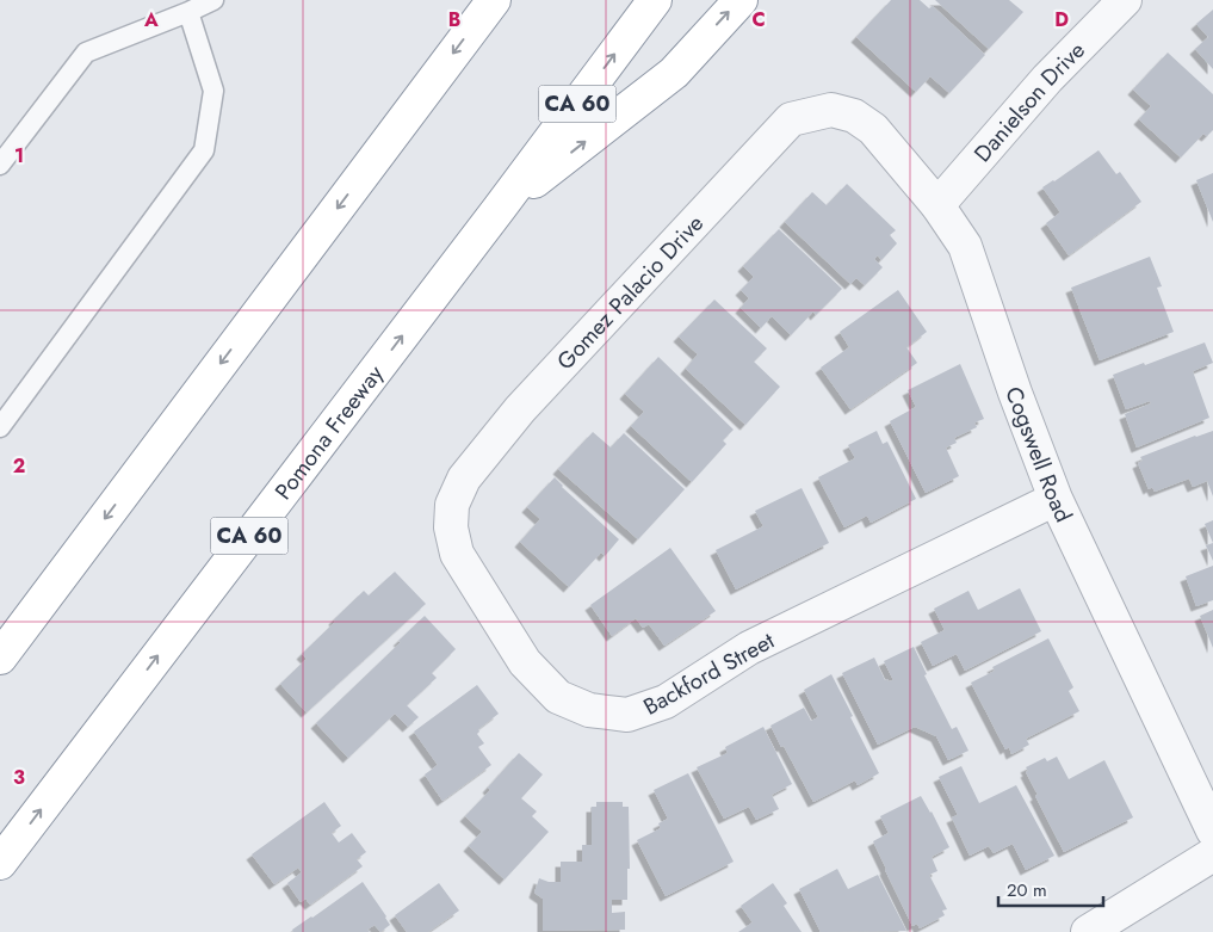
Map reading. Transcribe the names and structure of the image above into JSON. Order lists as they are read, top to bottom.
{
  "streets": {
    "highway": ["CA 60", "Pomona Freeway"],
    "street": [
      "Danielson Drive",
      "Gomez Palacio Drive",
      "Cogswell Road",
      "Backford Street"
    ]
  },
  "crossings": [
    ["Danielson Drive", "Cogswell Road"],
    ["Gomez Palacio Drive", "Cogswell Road"],
    ["Gomez Palacio Drive", "Backford Street"],
    ["Cogswell Road", "Backford Street"]
  ],
  "scale_bar": "20 m",
  "grid": {
    "columns": [
      "A",
      "B",
      "C",
      "D"
    ],
    "rows": ["1", "2", "3"]
  }
}
